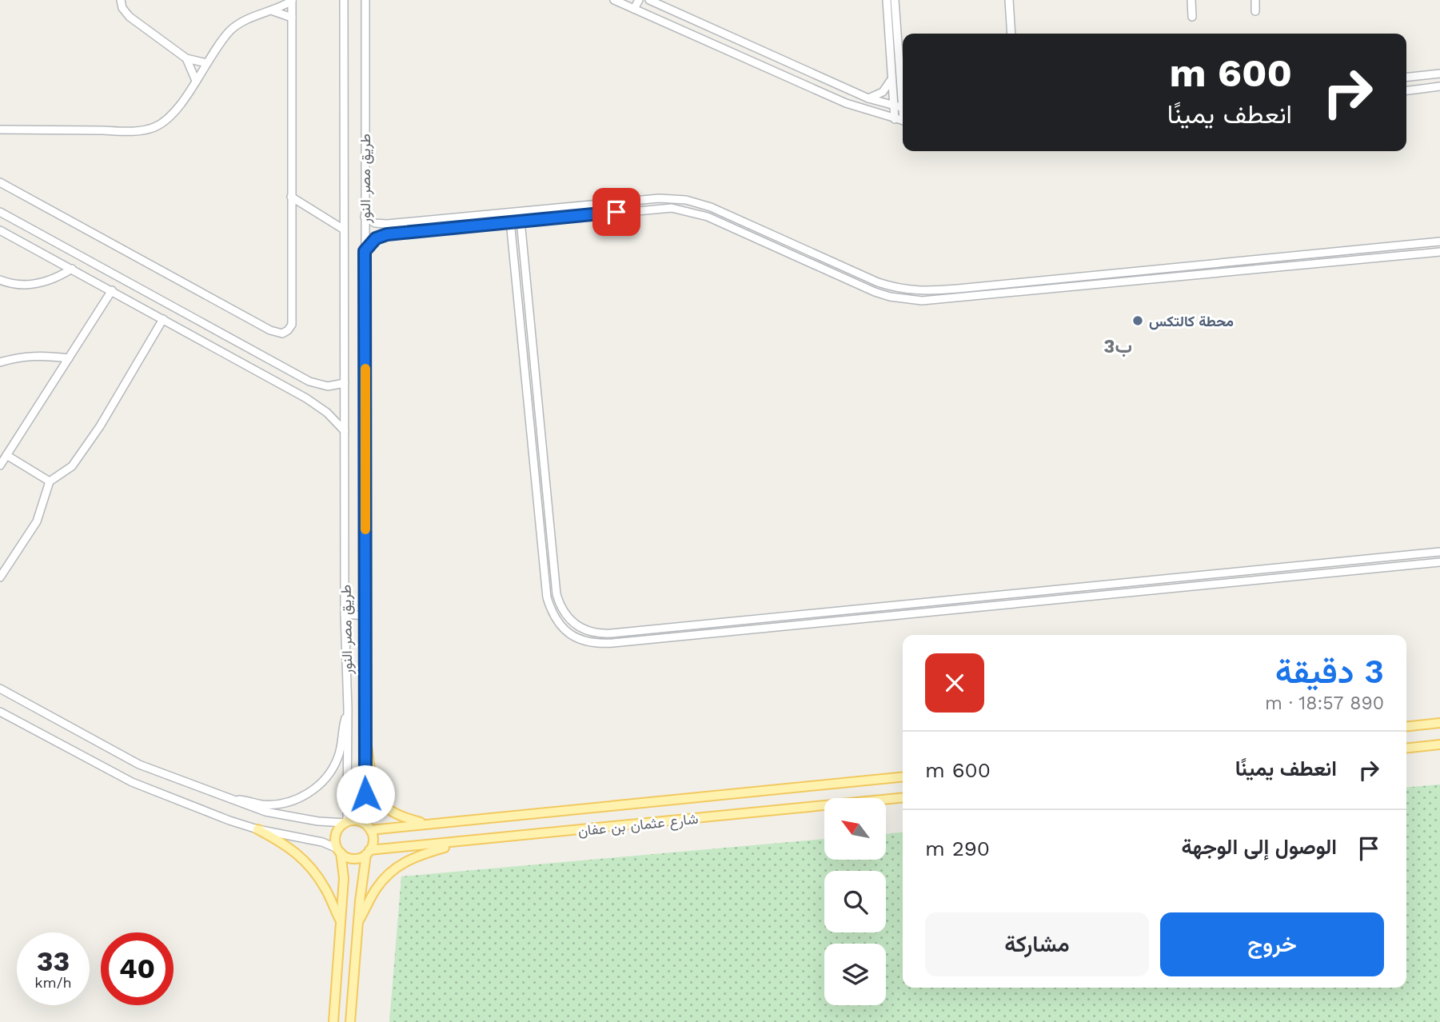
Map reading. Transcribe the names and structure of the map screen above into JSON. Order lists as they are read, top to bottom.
{
  "streets": {
    "main road": ["شارع عثمان بن عفان"],
    "street": ["طريق مصر النور"]
  },
  "crossings": [
    ["طريق مصر النور", "شارع عثمان بن عفان"]
  ],
  "districts": ["ب3"],
  "places": ["محطة كالتكس"],
  "north": "top left",
  "page": {
    "turn": ["600 m", "انعطف يمينًا"],
    "heading": ["3 دقيقة", "890 m · 18:57"],
    "list": [
      {
        "name": "انعطف يمينًا",
        "value": "600 m"
      },
      {
        "name": "الوصول إلى الوجهة",
        "value": "290 m"
      }
    ],
    "buttons": ["خروج", "مشاركة"],
    "speed": "33 km/h",
    "limit": "40"
  }
}
